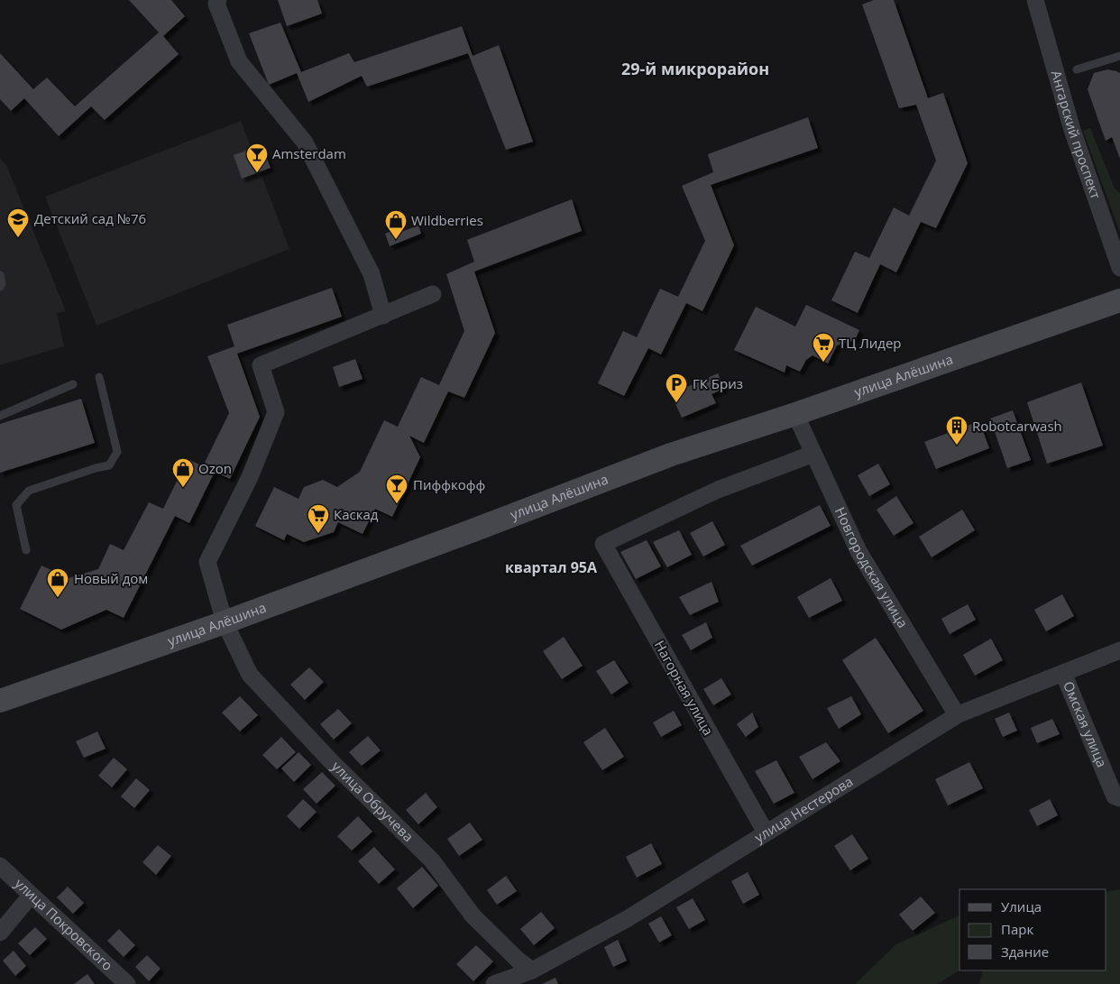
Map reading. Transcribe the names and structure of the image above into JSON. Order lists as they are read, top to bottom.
{
  "streets": {
    "street": [
      "Ангарский проспект",
      "улица Алёшина",
      "Новгородская улица",
      "Нагорная улица",
      "Омская улица",
      "улица Обручева",
      "улица Нестерова",
      "улица Покровского"
    ]
  },
  "crossings": [
    ["улица Алёшина", "Новгородская улица"],
    ["улица Алёшина", "улица Обручева"],
    ["Новгородская улица", "Нагорная улица"],
    ["Новгородская улица", "улица Нестерова"],
    ["Нагорная улица", "улица Нестерова"],
    ["Омская улица", "улица Нестерова"],
    ["улица Обручева", "улица Нестерова"]
  ],
  "districts": ["29-й микрорайон", "квартал 95А"],
  "places": {
    "bar": ["Amsterdam", "Пиффкофф"],
    "school or university": ["Детский сад №76"],
    "shop": ["Wildberries", "Ozon", "Новый дом"],
    "supermarket": ["ТЦ Лидер", "Каскад"],
    "parking": ["ГК Бриз"],
    "building": ["Robotcarwash"]
  },
  "legend": ["Улица", "Парк", "Здание"]
}
